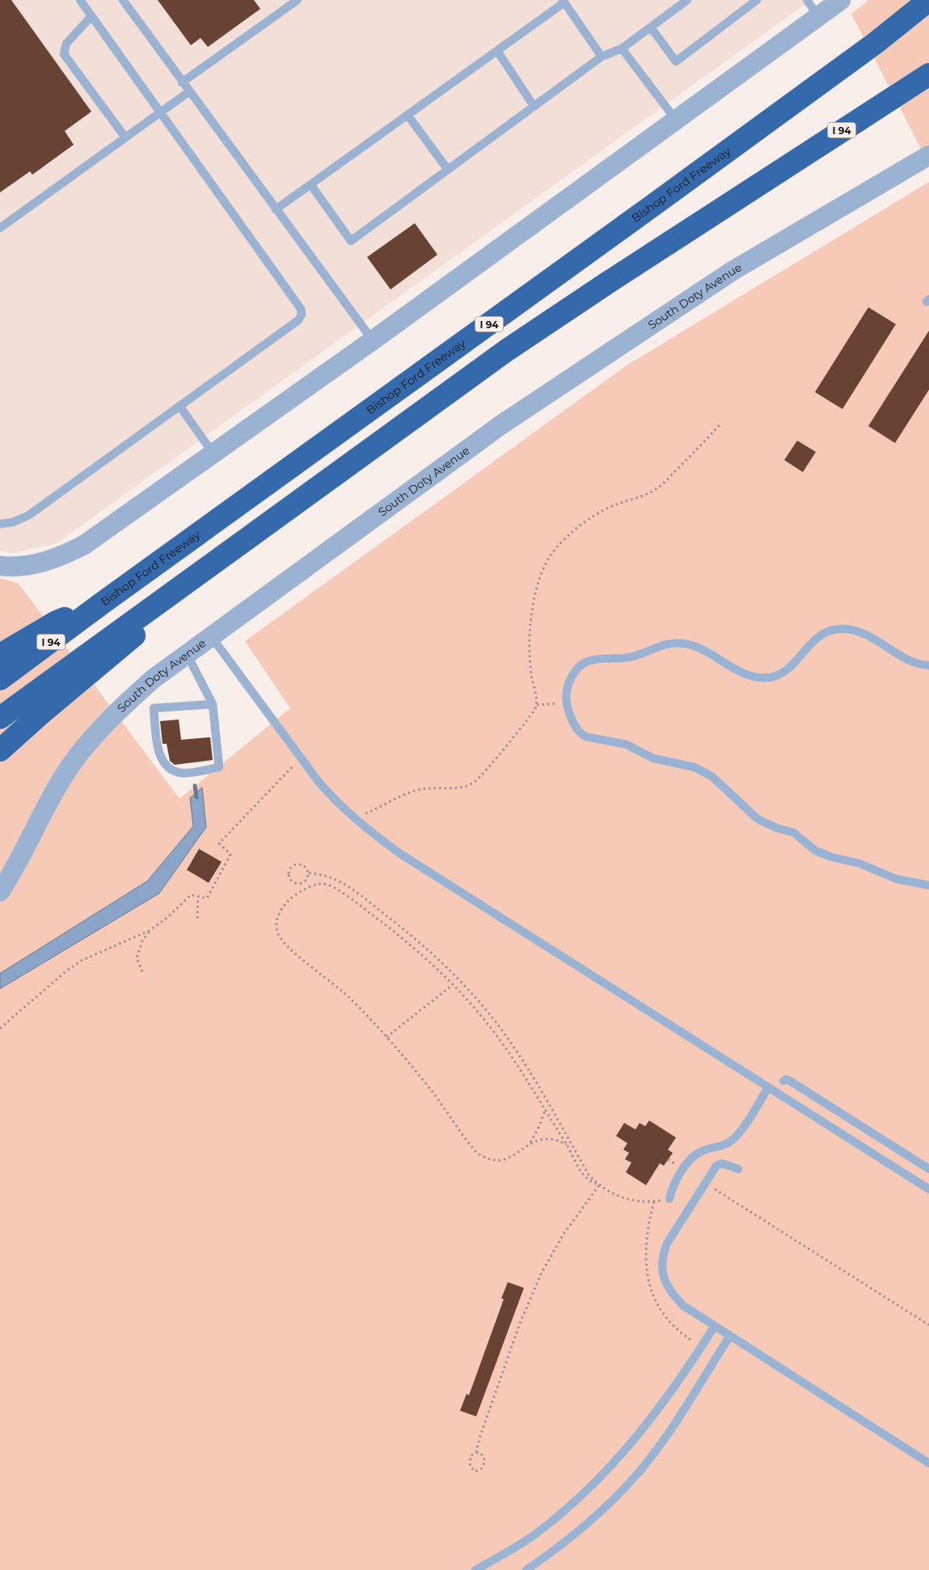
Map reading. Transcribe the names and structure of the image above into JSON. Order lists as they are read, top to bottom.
{
  "streets": {
    "highway": ["I 94", "Bishop Ford Freeway"],
    "street": ["South Doty Avenue"]
  }
}
